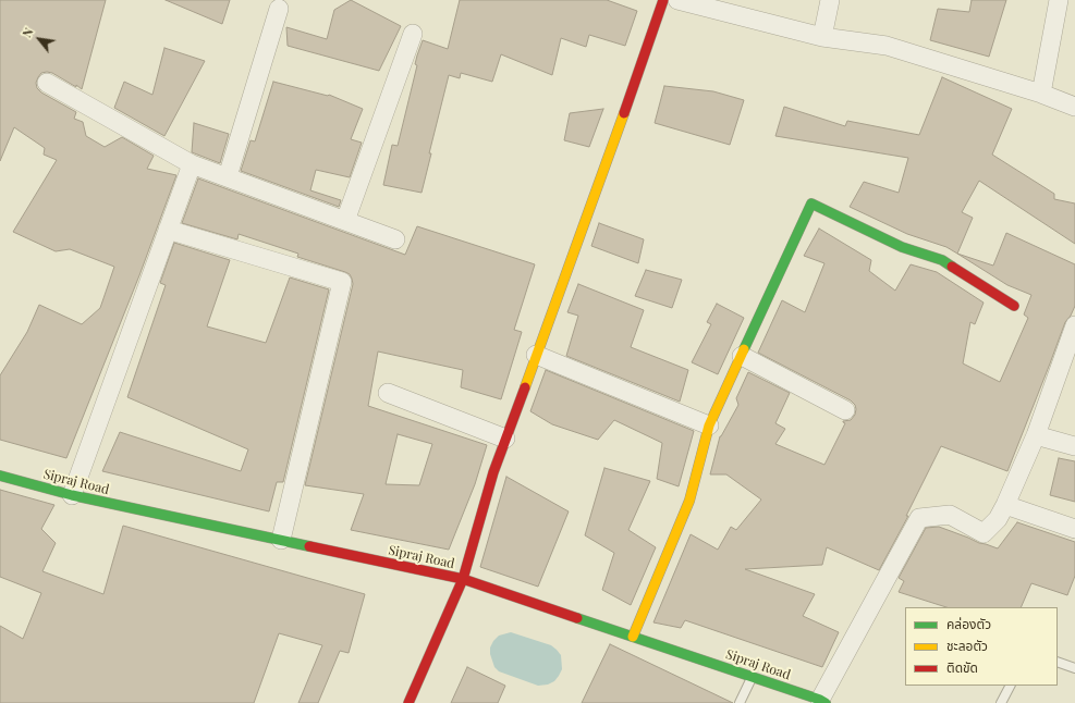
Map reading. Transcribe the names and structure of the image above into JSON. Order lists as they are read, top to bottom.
{
  "streets": {
    "street": ["Sipraj Road"]
  },
  "legend": ["คล่องตัว", "ชะลอตัว", "ติดขัด"],
  "north": "top left"
}
